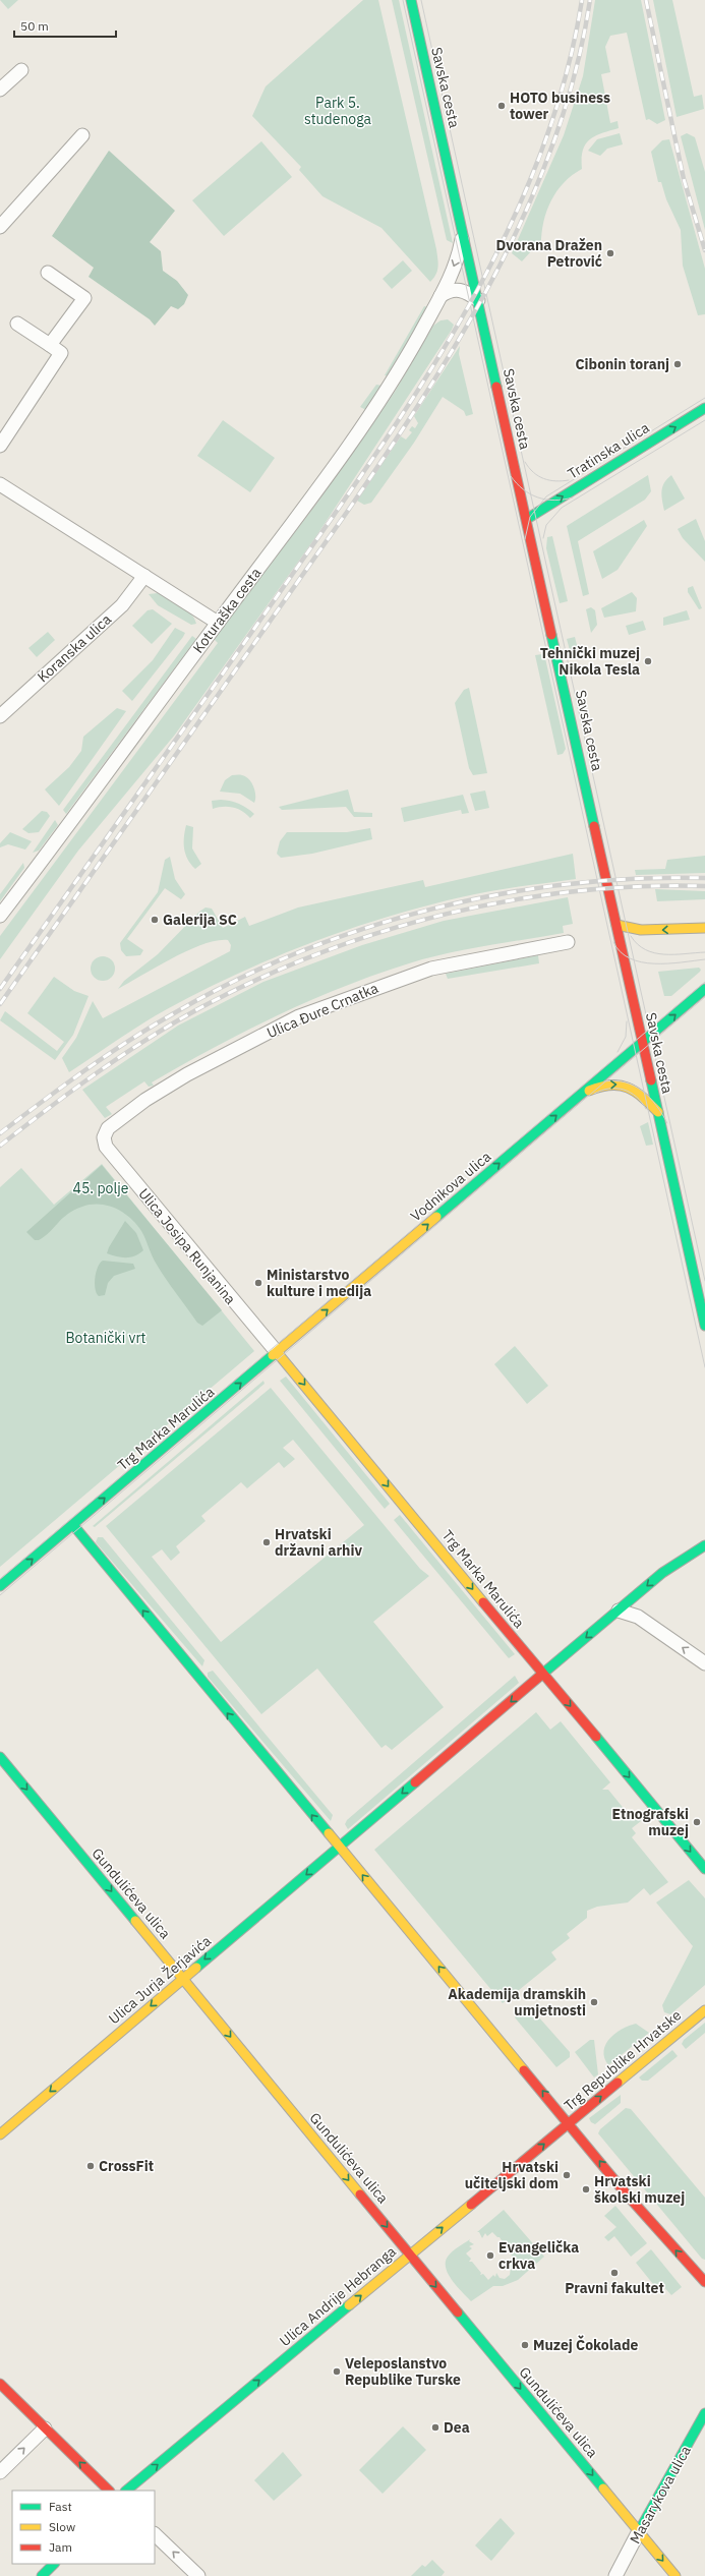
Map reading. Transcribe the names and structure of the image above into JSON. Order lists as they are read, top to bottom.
{
  "streets": {
    "street": [
      "Savska cesta",
      "Tratinska ulica",
      "Koturaška cesta",
      "Koranska ulica",
      "Ulica Đure Crnatka",
      "Vodnikova ulica",
      "Ulica Josipa Runjanina",
      "Trg Marka Marulića",
      "Gundulićeva ulica",
      "Ulica Jurja Žerjavića",
      "Trg Republike Hrvatske",
      "Ulica Andrije Hebranga",
      "Masarykova ulica"
    ]
  },
  "crossings": [
    ["Savska cesta", "Tratinska ulica"],
    ["Savska cesta", "Koturaška cesta"],
    ["Savska cesta", "Vodnikova ulica"],
    ["Ulica Đure Crnatka", "Ulica Josipa Runjanina"],
    ["Vodnikova ulica", "Ulica Josipa Runjanina"],
    ["Vodnikova ulica", "Trg Marka Marulića"],
    ["Ulica Josipa Runjanina", "Trg Marka Marulića"],
    ["Trg Marka Marulića", "Ulica Jurja Žerjavića"],
    ["Gundulićeva ulica", "Ulica Jurja Žerjavića"],
    ["Gundulićeva ulica", "Ulica Andrije Hebranga"],
    ["Gundulićeva ulica", "Masarykova ulica"],
    ["Trg Republike Hrvatske", "Ulica Andrije Hebranga"]
  ],
  "one_way": [
    "Tratinska ulica",
    "Vodnikova ulica",
    "Gundulićeva ulica",
    "Ulica Jurja Žerjavića",
    "Ulica Andrije Hebranga"
  ],
  "parks": ["Park 5. studenoga", "45. polje", "Botanički vrt"],
  "places": [
    "HOTO business tower",
    "Dvorana Dražen Petrović",
    "Cibonin toranj",
    "Tehnički muzej Nikola Tesla",
    "Galerija SC",
    "Ministarstvo kulture i medija",
    "Hrvatski državni arhiv",
    "Etnografski muzej",
    "Akademija dramskih umjetnosti",
    "CrossFit",
    "Hrvatski učiteljski dom",
    "Hrvatski školski muzej",
    "Evangelička crkva",
    "Pravni fakultet",
    "Muzej Čokolade",
    "Veleposlanstvo Republike Turske",
    "Dea"
  ],
  "legend": ["Fast", "Slow", "Jam"],
  "scale_bar": "50 m"
}
